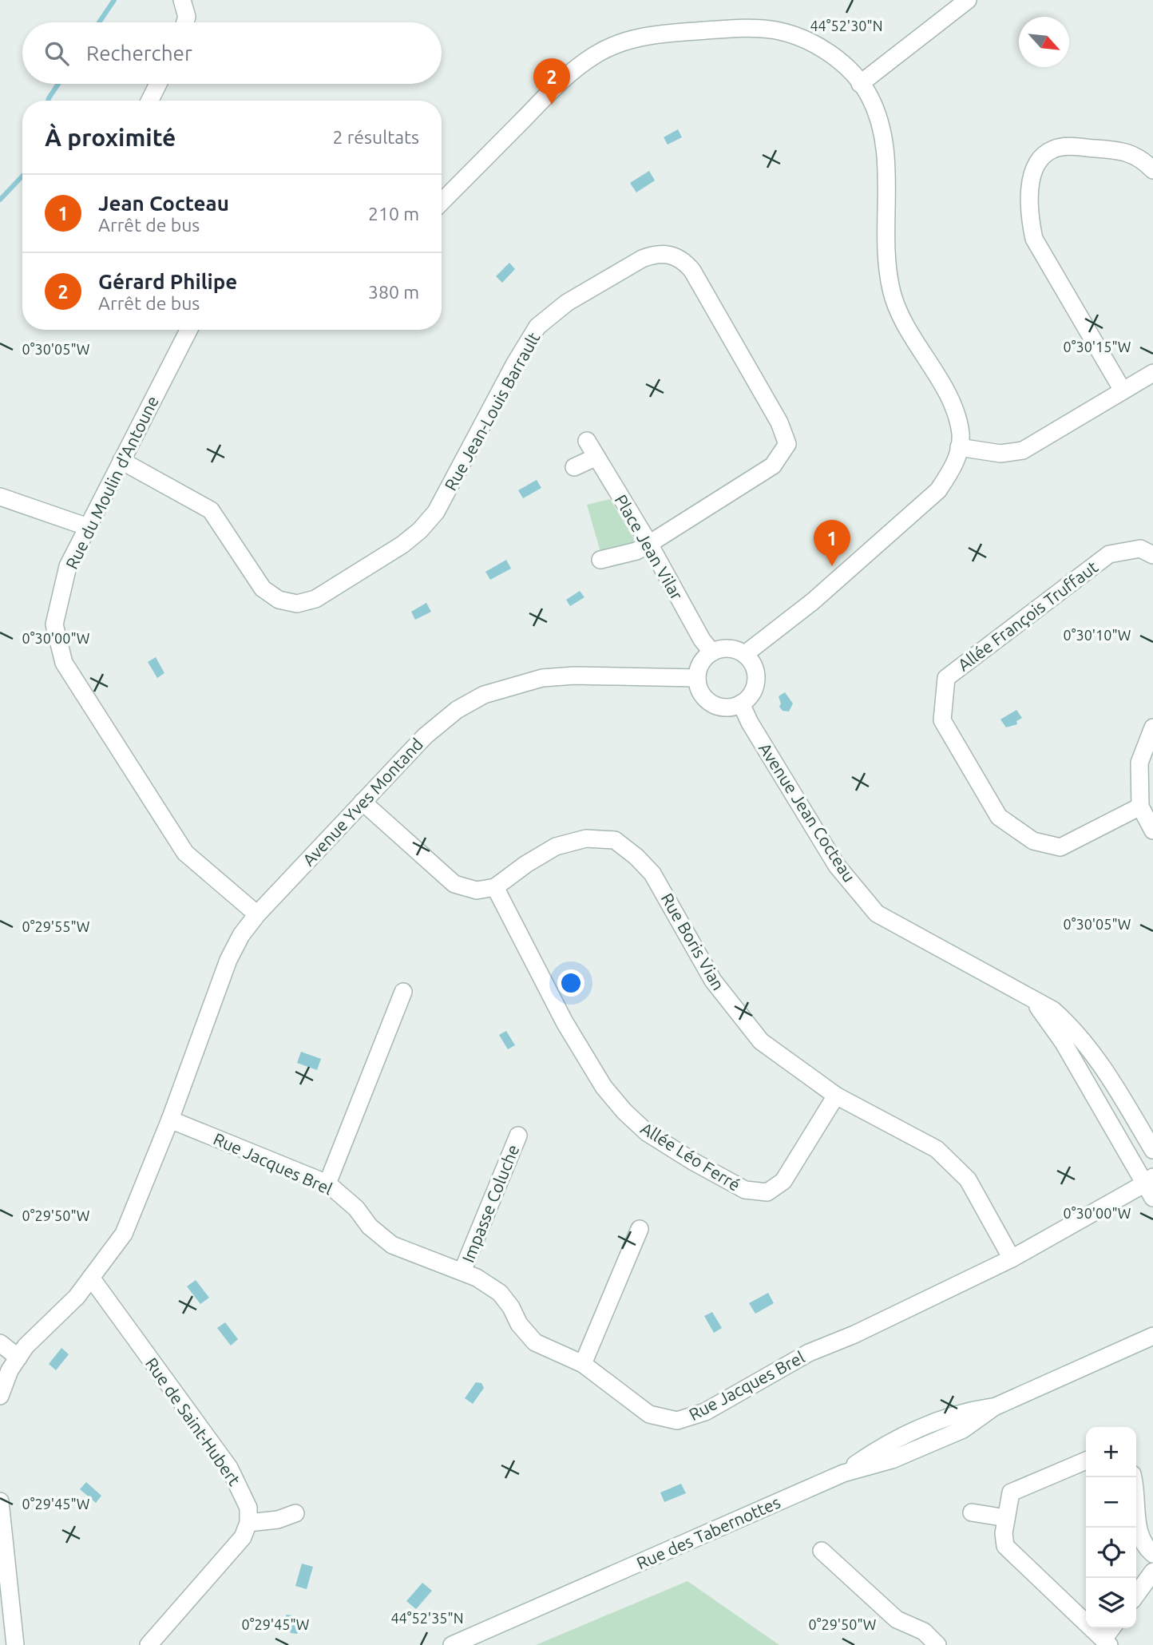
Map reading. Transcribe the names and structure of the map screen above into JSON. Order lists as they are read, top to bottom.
{
  "streets": {
    "street": [
      "Rue Jean-Louis Barrault",
      "Rue du Moulin d'Antoune",
      "Place Jean Vilar",
      "Allée François Truffaut",
      "Avenue Yves Montand",
      "Avenue Jean Cocteau",
      "Rue Boris Vian",
      "Allée Léo Ferré",
      "Rue Jacques Brel",
      "Impasse Coluche",
      "Rue de Saint-Hubert",
      "Rue des Tabernottes"
    ]
  },
  "crossings": [
    ["Rue Jean-Louis Barrault", "Rue du Moulin d'Antoune"],
    ["Rue Jean-Louis Barrault", "Place Jean Vilar"],
    ["Rue du Moulin d'Antoune", "Avenue Yves Montand"],
    ["Place Jean Vilar", "Avenue Yves Montand"],
    ["Place Jean Vilar", "Avenue Jean Cocteau"],
    ["Avenue Yves Montand", "Avenue Jean Cocteau"],
    ["Avenue Yves Montand", "Rue Jacques Brel"],
    ["Avenue Yves Montand", "Rue de Saint-Hubert"],
    ["Avenue Jean Cocteau", "Rue Jacques Brel"],
    ["Rue Boris Vian", "Allée Léo Ferré"],
    ["Rue Boris Vian", "Rue Jacques Brel"],
    ["Rue Jacques Brel", "Impasse Coluche"]
  ],
  "north": "bottom right",
  "page": {
    "search": "Rechercher",
    "pins": ["2", "1"],
    "heading": ["À proximité", "2 résultats"],
    "list": [
      {
        "mark": "1",
        "name": "Jean Cocteau",
        "note": "Arrêt de bus",
        "value": "210 m"
      },
      {
        "mark": "2",
        "name": "Gérard Philipe",
        "note": "Arrêt de bus",
        "value": "380 m"
      }
    ],
    "map_buttons": ["+", "−"]
  },
  "coordinates": [
    "44°52'30\"N",
    "0°30'15\"W",
    "0°30'05\"W",
    "0°30'10\"W",
    "0°30'00\"W",
    "0°29'55\"W",
    "0°29'50\"W",
    "0°29'45\"W",
    "44°52'35\"N"
  ]
}
